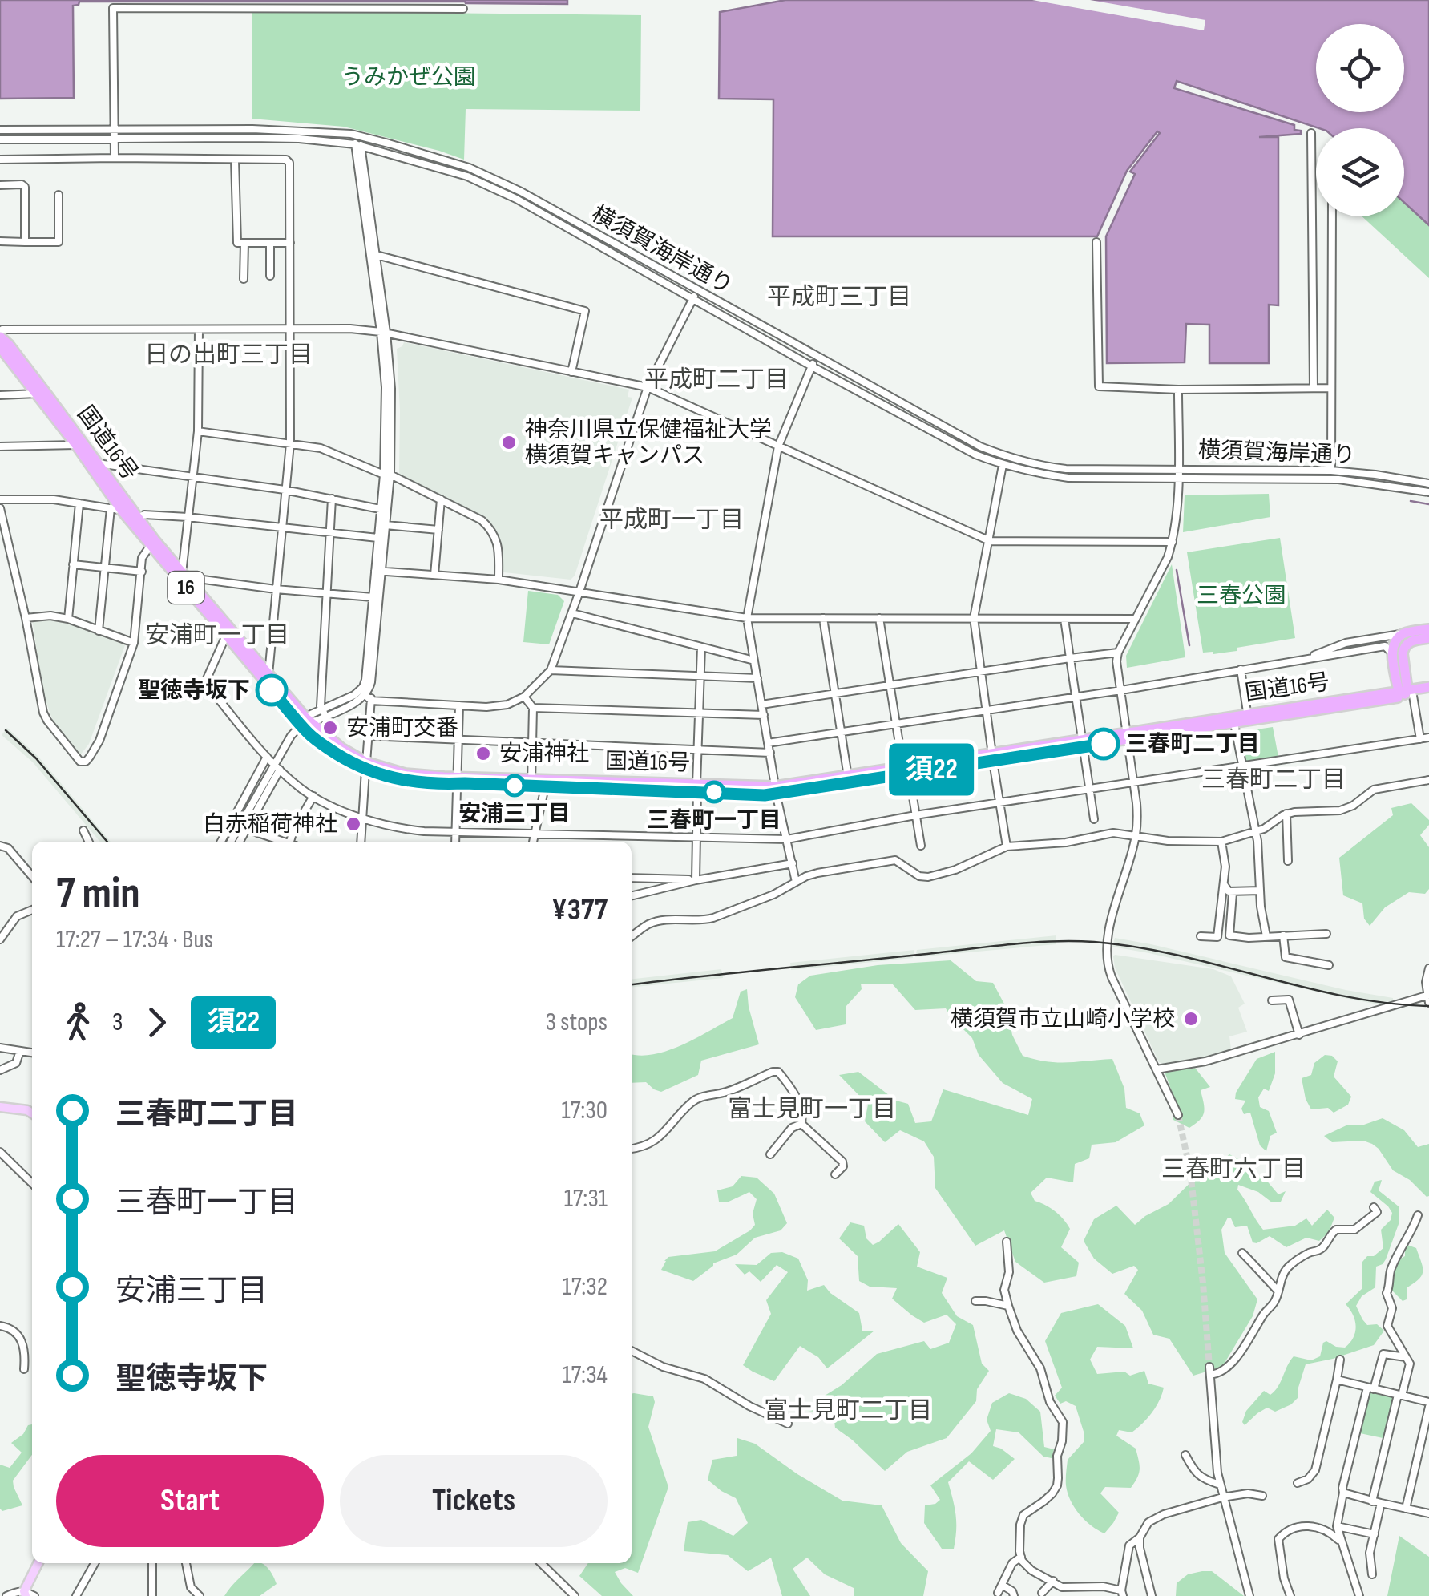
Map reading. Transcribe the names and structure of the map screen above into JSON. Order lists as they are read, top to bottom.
{
  "streets": {
    "highway": ["国道16号", "16"],
    "street": ["横須賀海岸通り"]
  },
  "districts": [
    "平成町三丁目",
    "日の出町三丁目",
    "平成町二丁目",
    "平成町一丁目",
    "安浦町一丁目",
    "三春町二丁目",
    "富士見町一丁目",
    "三春町六丁目",
    "富士見町二丁目"
  ],
  "parks": ["うみかぜ公園", "三春公園"],
  "places": [
    "神奈川県立保健福祉大学 横須賀キャンパス",
    "聖徳寺坂下",
    "安浦町交番",
    "三春町二丁目",
    "安浦神社",
    "安浦三丁目",
    "三春町一丁目",
    "白赤稲荷神社",
    "横須賀市立山崎小学校"
  ],
  "lines": ["bus line 須22"],
  "page": {
    "on_map": "須22",
    "heading": ["7 min", "17:27 – 17:34 · Bus", "¥377"],
    "legs": ["3", "須22", "3 stops"],
    "list": [
      {
        "name": "三春町二丁目",
        "value": "17:30"
      },
      {
        "name": "三春町一丁目",
        "value": "17:31"
      },
      {
        "name": "安浦三丁目",
        "value": "17:32"
      },
      {
        "name": "聖徳寺坂下",
        "value": "17:34"
      }
    ],
    "buttons": ["Start", "Tickets"]
  }
}
